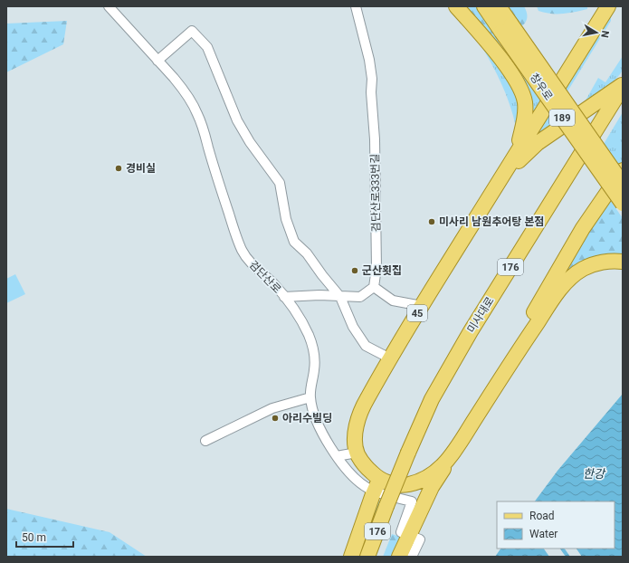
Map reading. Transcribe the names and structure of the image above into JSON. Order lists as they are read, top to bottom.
{
  "streets": {
    "main road": [
      "창우로",
      "189",
      "176",
      "45",
      "미사대로"
    ],
    "street": ["검단산로333번길", "검단산로"]
  },
  "water": ["한강"],
  "places": [
    "경비실",
    "미사리 남원추어탕 본점",
    "군산횟집",
    "아리수빌딩"
  ],
  "legend": ["Road", "Water"],
  "scale_bar": "50 m",
  "north": "right"
}
